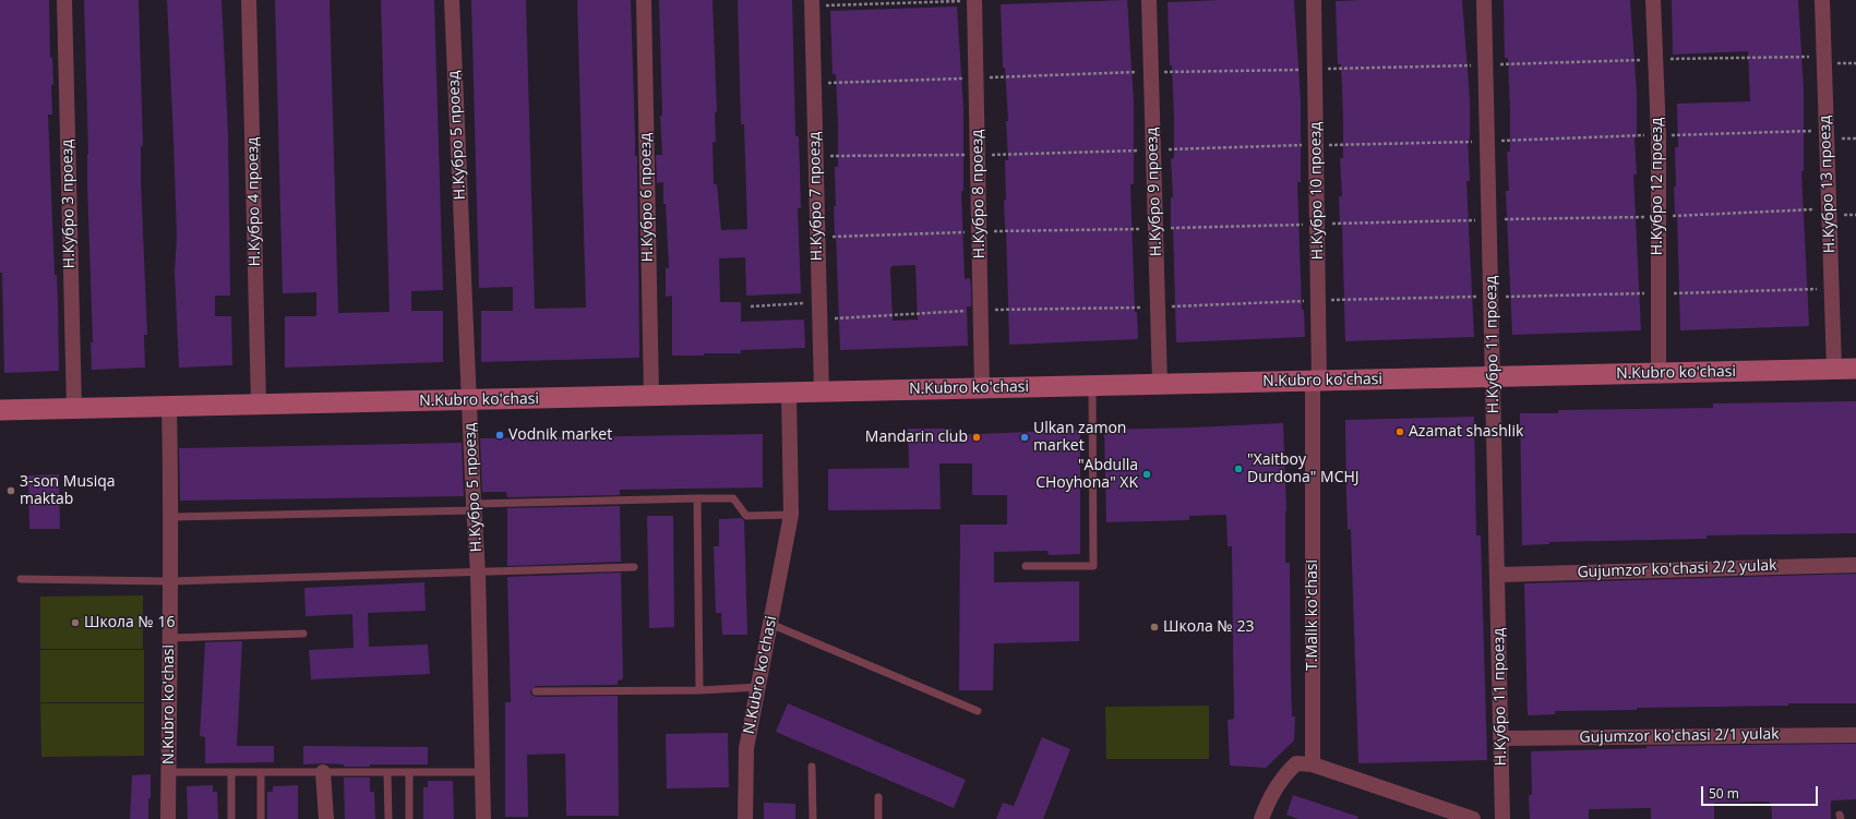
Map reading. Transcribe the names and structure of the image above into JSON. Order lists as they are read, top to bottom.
{
  "streets": {
    "street": [
      "Н.Кубро 5 проезд",
      "Н.Кубро 13 проезд",
      "Н.Кубро 12 проезд",
      "Н.Кубро 10 проезд",
      "Н.Кубро 9 проезд",
      "Н.Кубро 8 проезд",
      "Н.Кубро 7 проезд",
      "Н.Кубро 6 проезд",
      "Н.Кубро 4 проезд",
      "Н.Кубро 3 проезд",
      "Н.Кубро 11 проезд",
      "N.Kubro ko'chasi",
      "Gujumzor ko'chasi 2/2 yulak",
      "T.Malik ko'chasi",
      "Gujumzor ko'chasi 2/1 yulak"
    ]
  },
  "crossings": [
    ["Н.Кубро 5 проезд", "N.Kubro ko'chasi"],
    ["Н.Кубро 13 проезд", "N.Kubro ko'chasi"],
    ["Н.Кубро 12 проезд", "N.Kubro ko'chasi"],
    ["Н.Кубро 10 проезд", "N.Kubro ko'chasi"],
    ["Н.Кубро 10 проезд", "T.Malik ko'chasi"],
    ["Н.Кубро 9 проезд", "N.Kubro ko'chasi"],
    ["Н.Кубро 8 проезд", "N.Kubro ko'chasi"],
    ["Н.Кубро 7 проезд", "N.Kubro ko'chasi"],
    ["Н.Кубро 6 проезд", "N.Kubro ko'chasi"],
    ["Н.Кубро 4 проезд", "N.Kubro ko'chasi"],
    ["Н.Кубро 3 проезд", "N.Kubro ko'chasi"],
    ["Н.Кубро 11 проезд", "N.Kubro ko'chasi"],
    ["Н.Кубро 11 проезд", "Gujumzor ko'chasi 2/2 yulak"],
    ["Н.Кубро 11 проезд", "Gujumzor ko'chasi 2/1 yulak"],
    ["N.Kubro ko'chasi", "T.Malik ko'chasi"]
  ],
  "places": [
    "Azamat shashlik",
    "Vodnik market",
    "Mandarin club",
    "Ulkan zamon market",
    "\"Xaitboy Durdona\" MCHJ",
    "\"Abdulla CHoyhona\" XK",
    "3-son Musiqa maktab",
    "Школа № 16",
    "Школа № 23"
  ],
  "scale_bar": "50 m"
}
